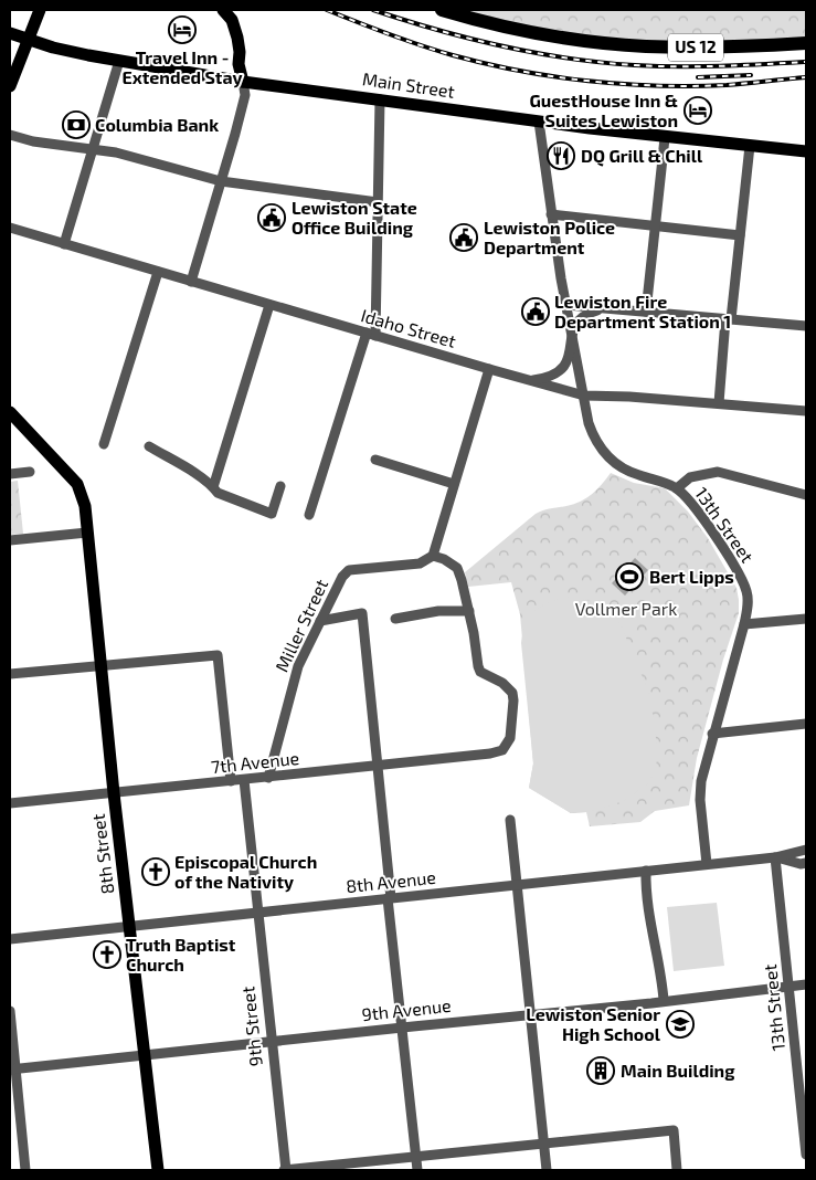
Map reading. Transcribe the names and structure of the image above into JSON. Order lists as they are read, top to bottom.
{
  "streets": {
    "highway": ["US 12"],
    "main road": ["Main Street", "8th Street"],
    "street": [
      "Idaho Street",
      "13th Street",
      "Miller Street",
      "7th Avenue",
      "8th Avenue",
      "9th Avenue",
      "9th Street"
    ]
  },
  "crossings": [
    ["Main Street", "13th Street"],
    ["Idaho Street", "13th Street"],
    ["13th Street", "8th Avenue"],
    ["13th Street", "9th Avenue"],
    ["Miller Street", "7th Avenue"],
    ["7th Avenue", "8th Street"],
    ["7th Avenue", "9th Street"],
    ["8th Street", "8th Avenue"],
    ["8th Street", "9th Avenue"],
    ["8th Avenue", "9th Street"],
    ["9th Avenue", "9th Street"]
  ],
  "parks": ["Vollmer Park"],
  "places": {
    "hotel": ["Travel Inn - Extended Stay", "GuestHouse Inn & Suites Lewiston"],
    "bank": ["Columbia Bank"],
    "restaurant": ["DQ Grill & Chill"],
    "public building": ["Lewiston State Office Building", "Lewiston Police Department", "Lewiston Fire Department Station 1"],
    "sports": ["Bert Lipps"],
    "church": ["Episcopal Church of the Nativity", "Truth Baptist Church"],
    "school or university": ["Lewiston Senior High School"],
    "building": ["Main Building"]
  }
}
